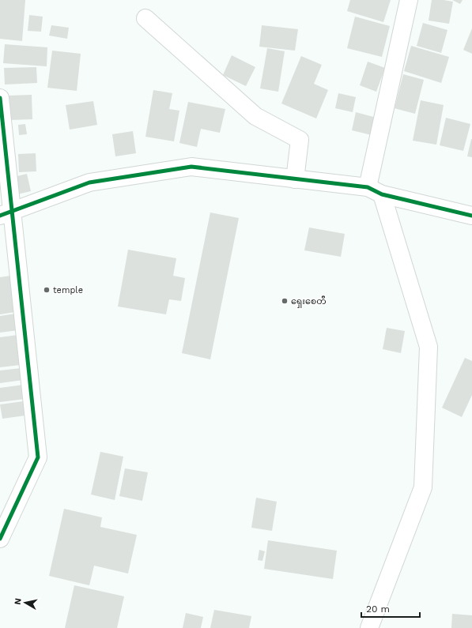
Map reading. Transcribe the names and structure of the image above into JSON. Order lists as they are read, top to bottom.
{
  "places": ["temple", "ရှေးစေတီ"],
  "scale_bar": "20 m",
  "north": "left"
}
